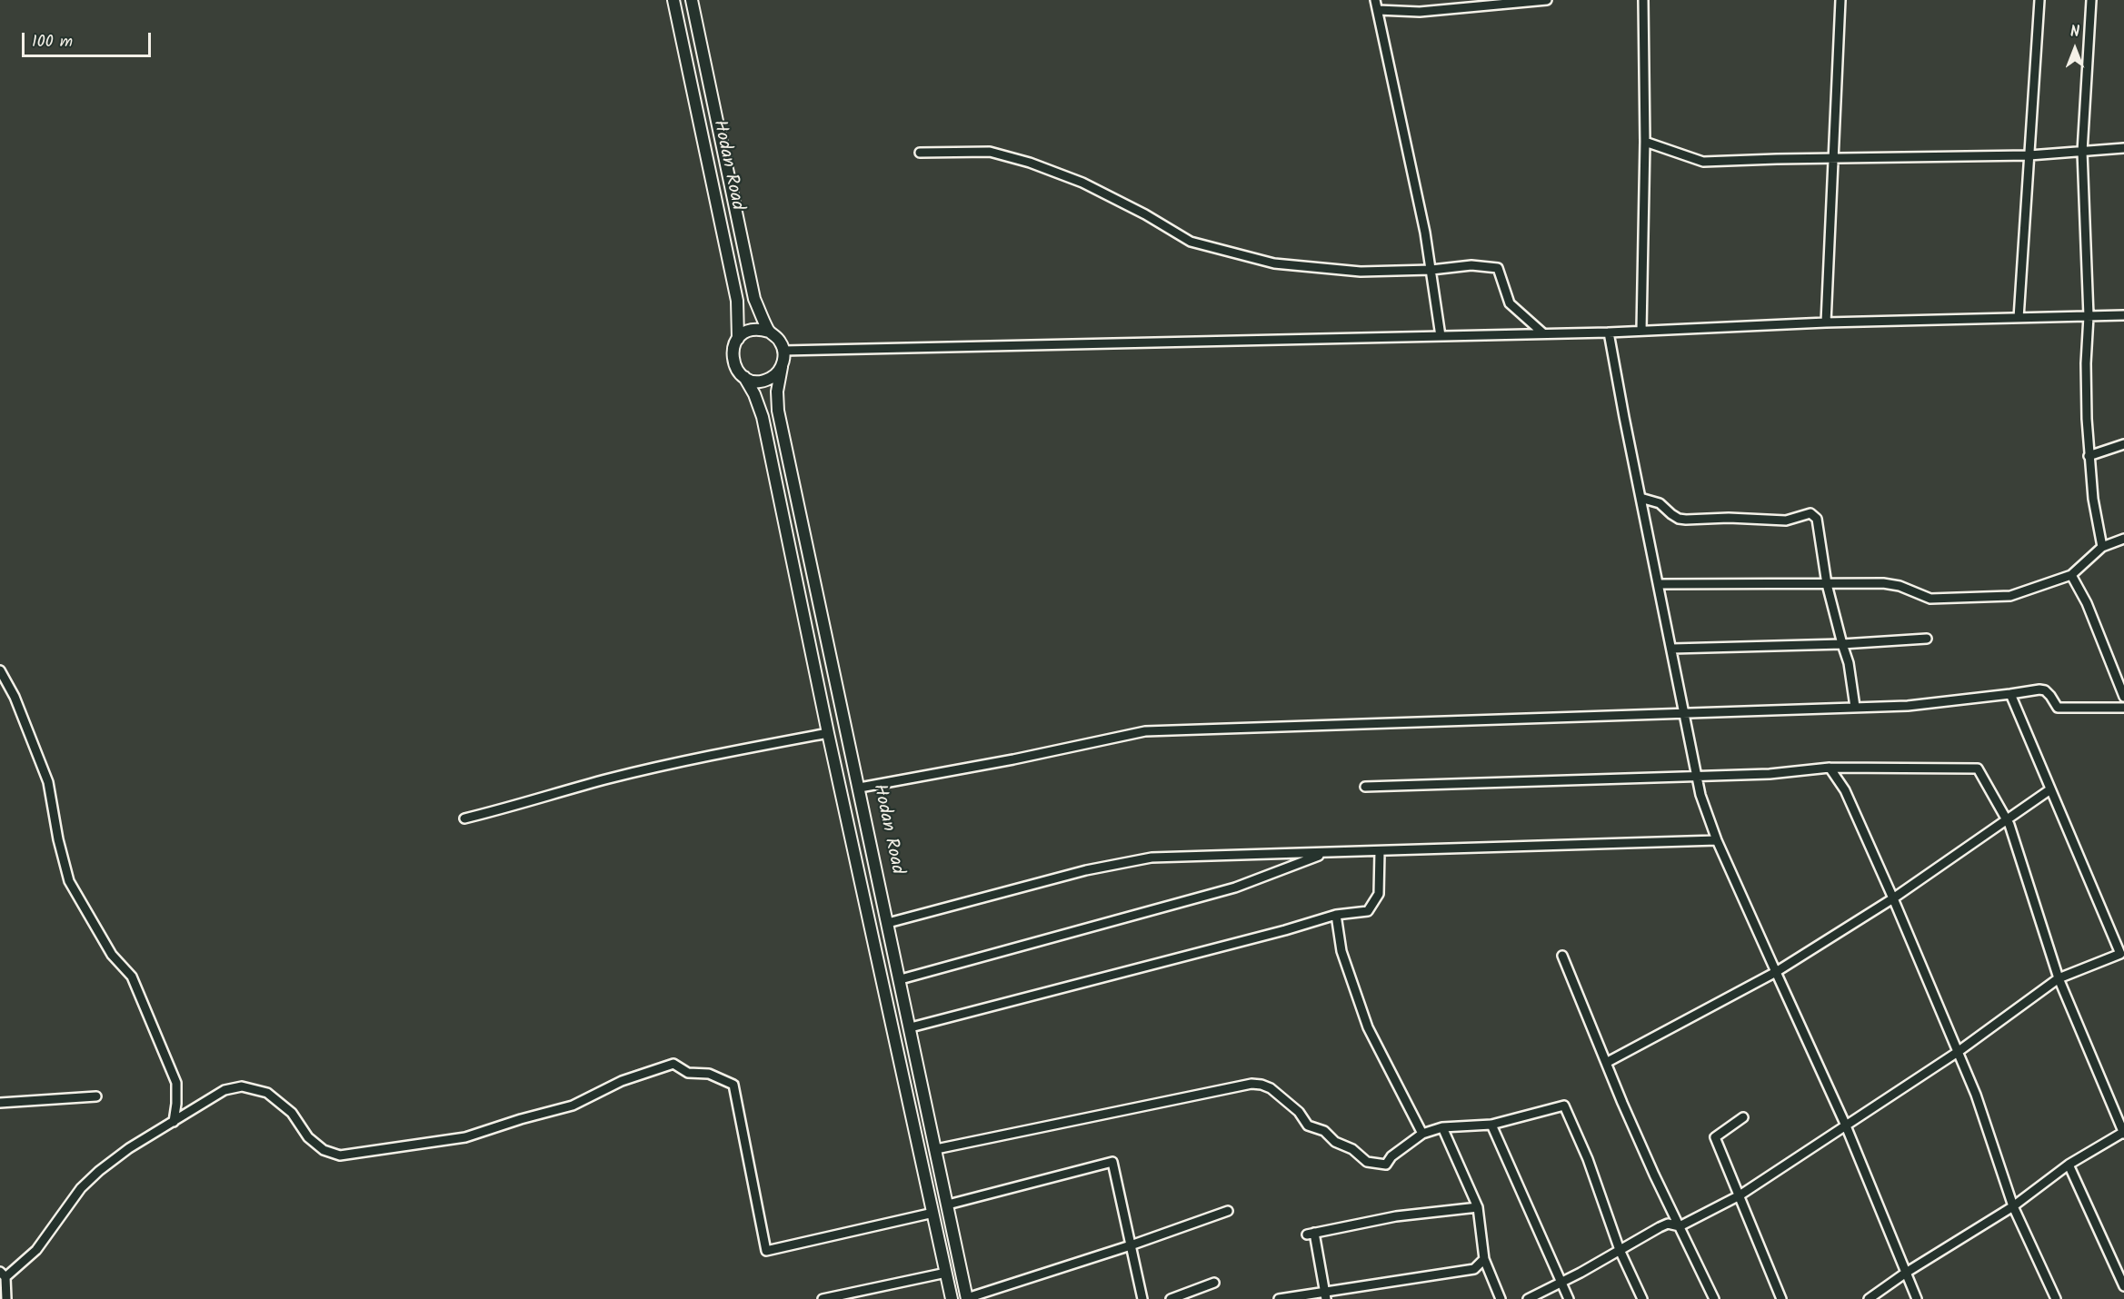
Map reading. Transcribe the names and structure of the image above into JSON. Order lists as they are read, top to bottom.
{
  "streets": {
    "main road": ["Hodan Road"]
  },
  "scale_bar": "100 m",
  "north": "top"
}
